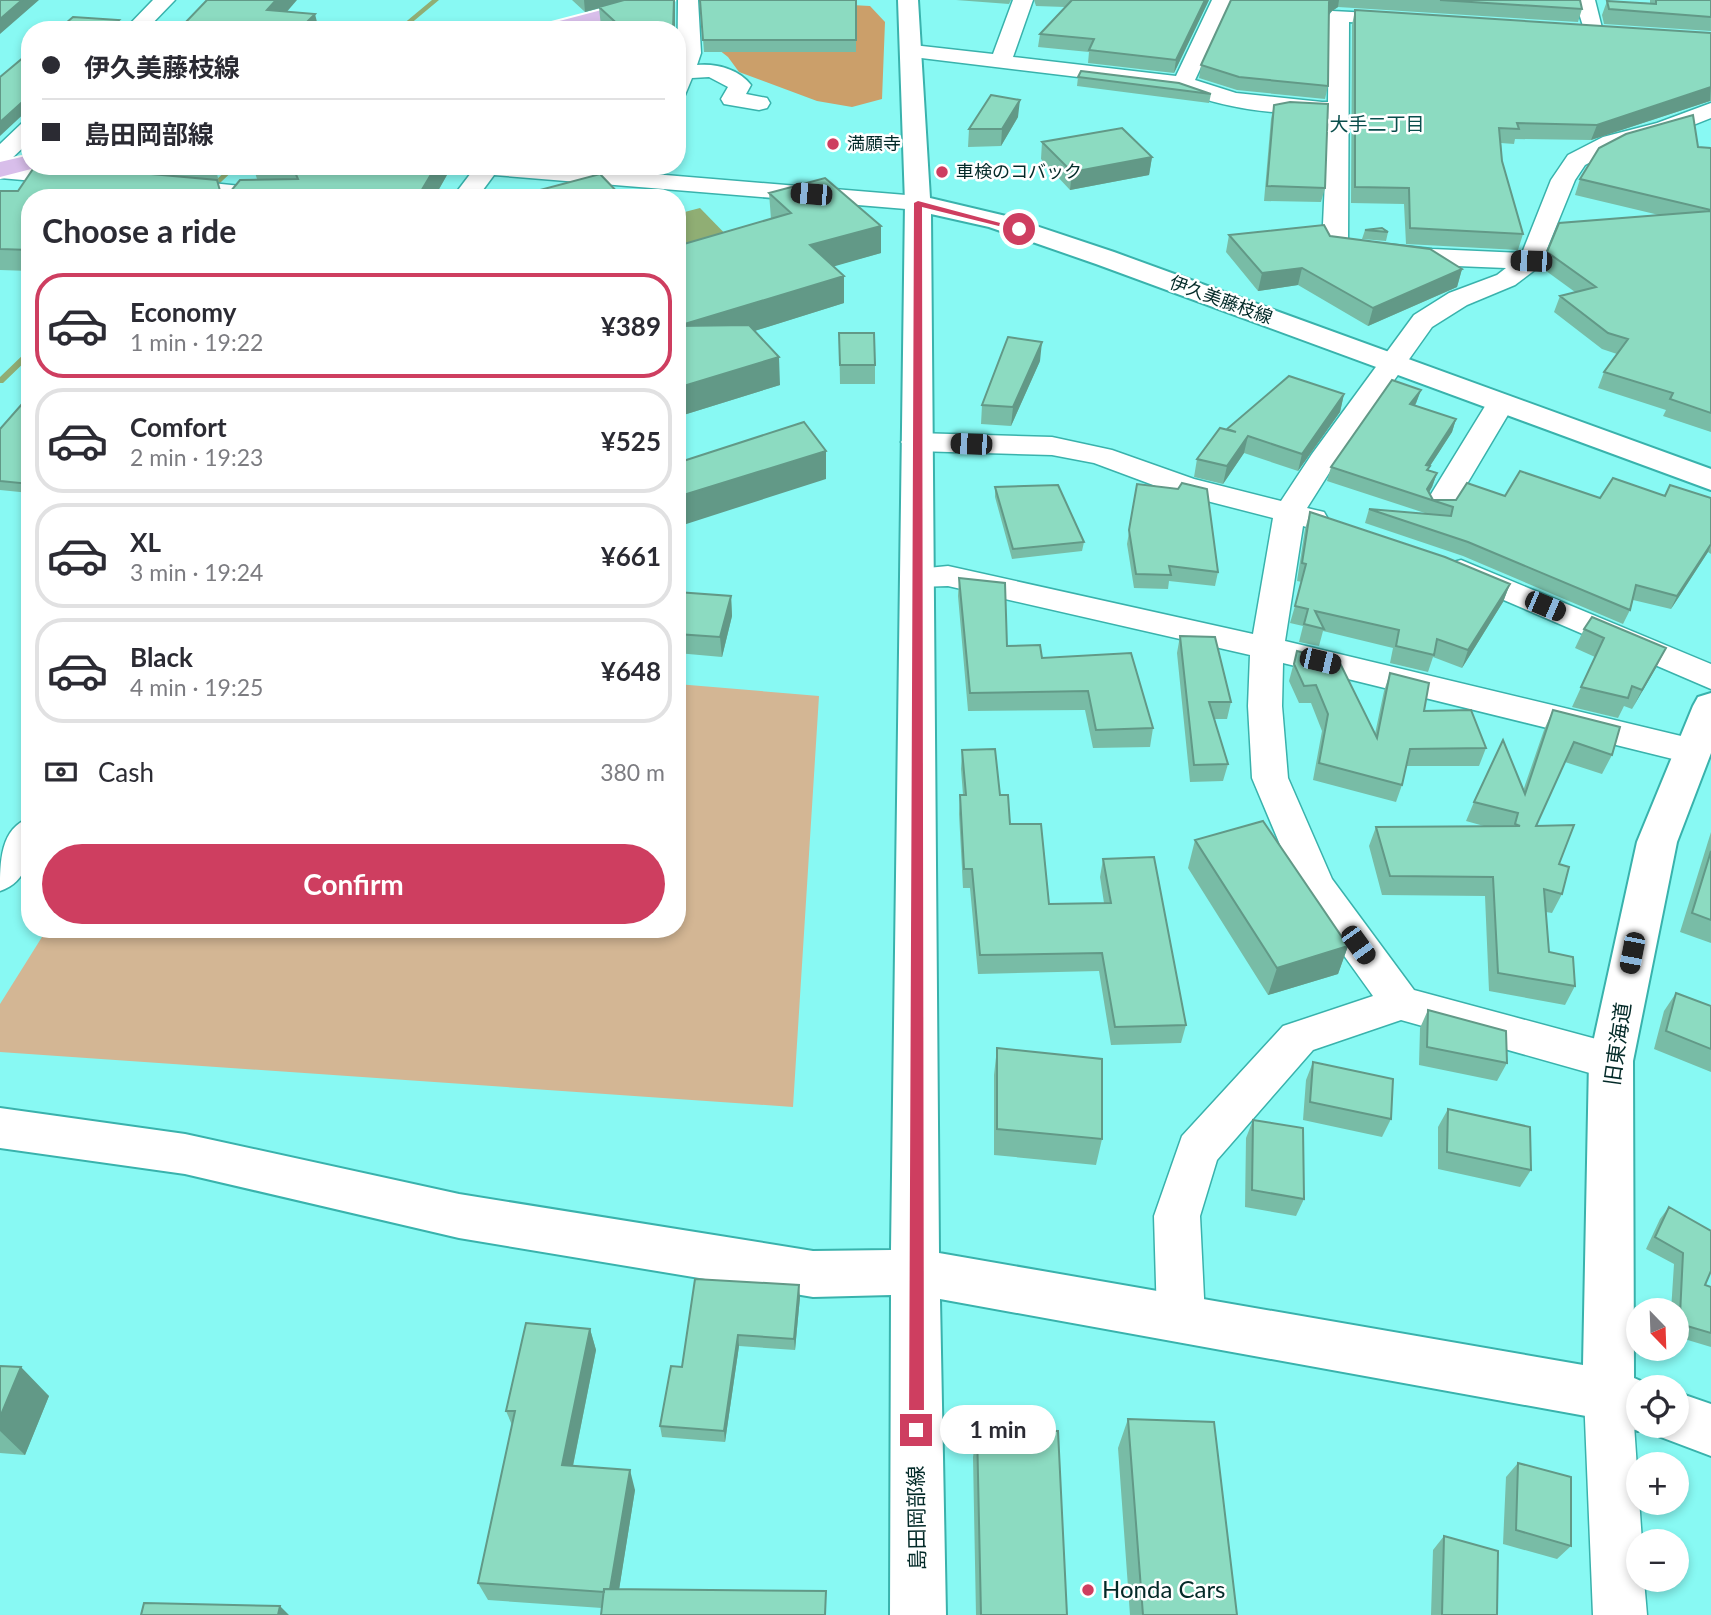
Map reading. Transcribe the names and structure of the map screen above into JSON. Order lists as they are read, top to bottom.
{
  "streets": {
    "main road": ["伊久美藤枝線", "旧東海道", "島田岡部線"]
  },
  "crossings": [
    ["伊久美藤枝線", "島田岡部線"]
  ],
  "districts": ["大手二丁目"],
  "places": ["満願寺", "車検のコバック", "Honda Cars"],
  "north": "bottom right",
  "page": {
    "banner": ["伊久美藤枝線", "島田岡部線"],
    "heading": "Choose a ride",
    "list": [
      {
        "name": "Economy",
        "note": "1 min · 19:22",
        "value": "¥389"
      },
      {
        "name": "Comfort",
        "note": "2 min · 19:23",
        "value": "¥525"
      },
      {
        "name": "XL",
        "note": "3 min · 19:24",
        "value": "¥661"
      },
      {
        "name": "Black",
        "note": "4 min · 19:25",
        "value": "¥648"
      }
    ],
    "pay": ["Cash", "380 m"],
    "buttons": "Confirm",
    "map_buttons": ["+", "−"],
    "bubble": "1 min"
  }
}
